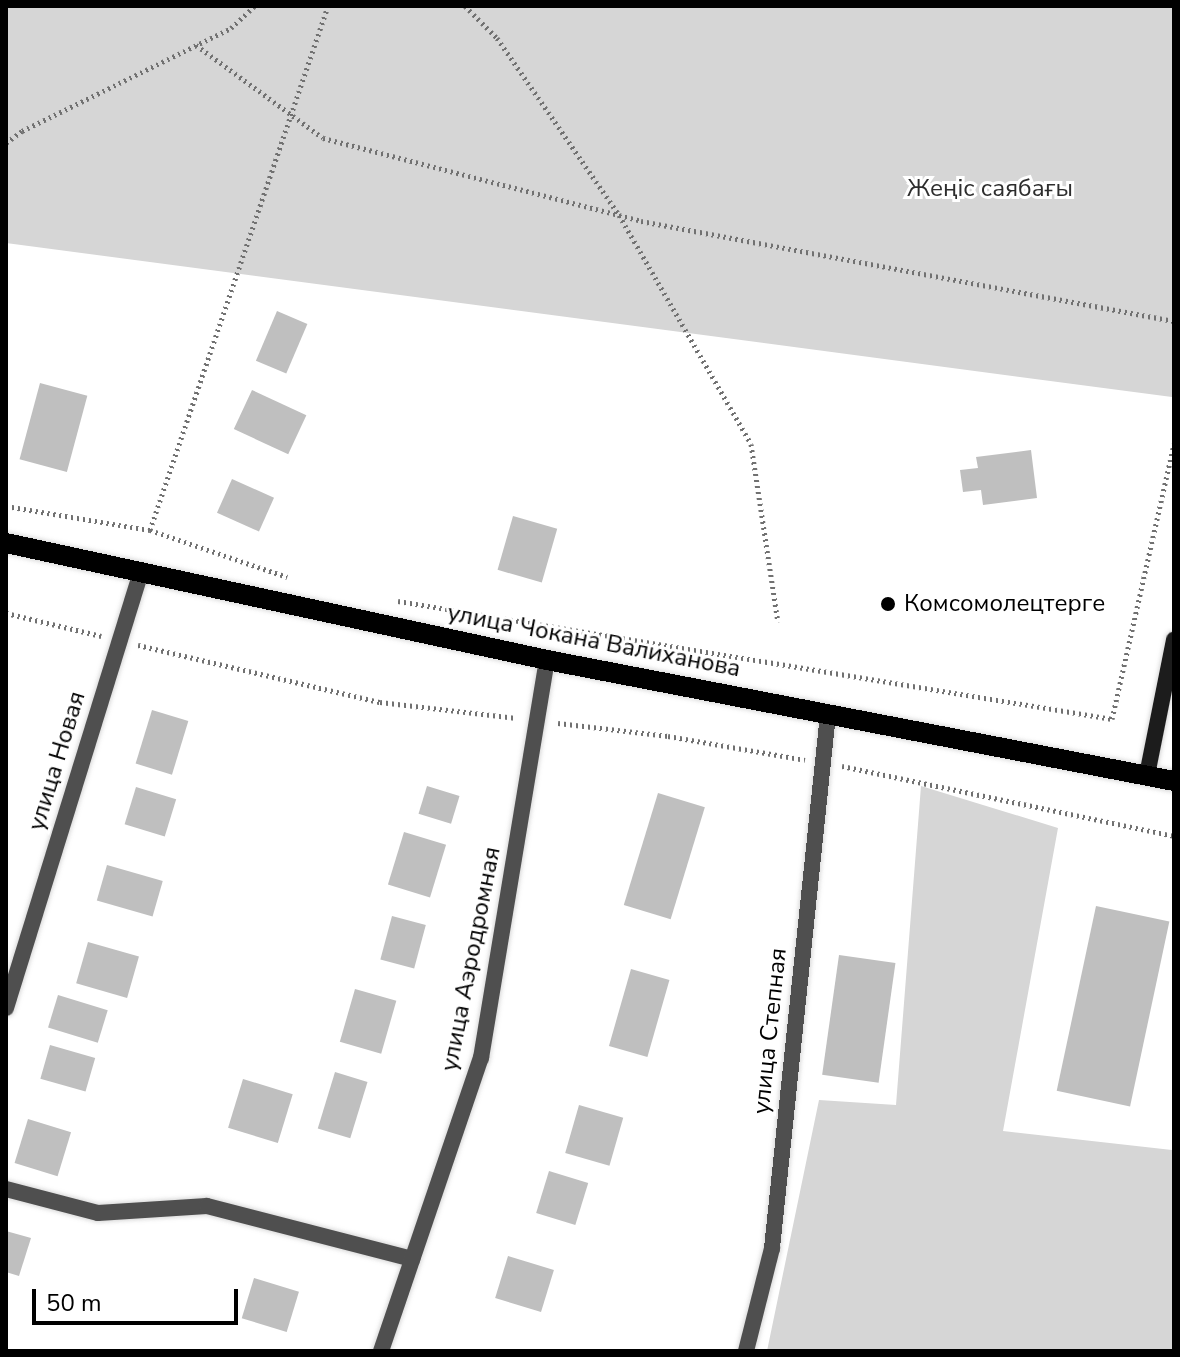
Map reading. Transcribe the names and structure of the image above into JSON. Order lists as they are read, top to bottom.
{
  "streets": {
    "main road": ["улица Чокана Валиханова"],
    "street": ["улица Новая", "улица Аэродромная", "улица Степная"]
  },
  "crossings": [
    ["улица Чокана Валиханова", "улица Новая"],
    ["улица Чокана Валиханова", "улица Аэродромная"],
    ["улица Чокана Валиханова", "улица Степная"]
  ],
  "parks": ["Жеңіс саябағы"],
  "places": ["Комсомолецтерге"],
  "scale_bar": "50 m"
}
